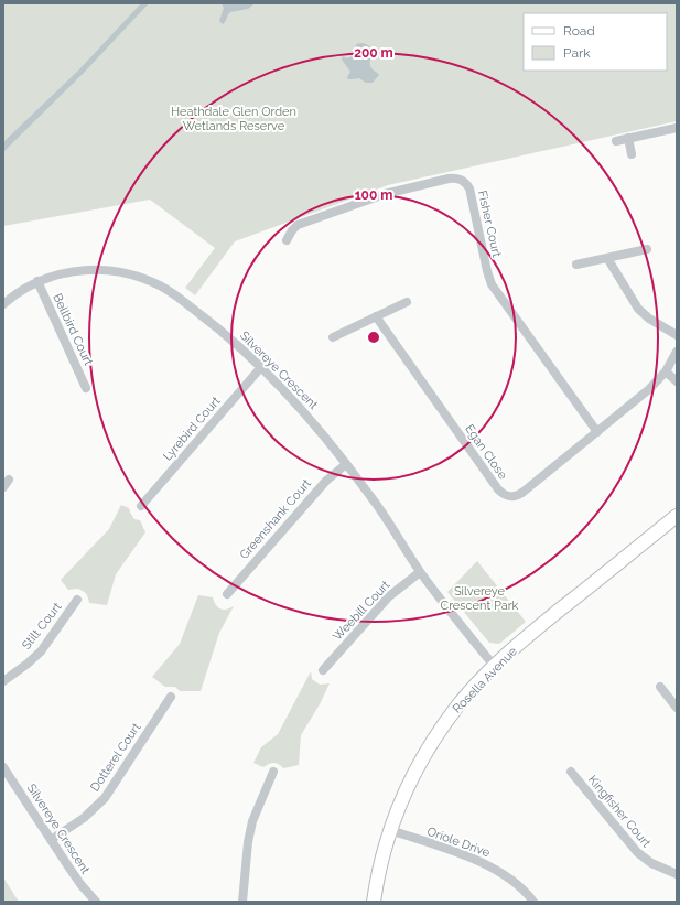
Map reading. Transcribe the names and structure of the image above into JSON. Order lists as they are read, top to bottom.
{
  "streets": {
    "street": [
      "Fisher Court",
      "Bellbird Court",
      "Silvereye Crescent",
      "Lyrebird Court",
      "Egan Close",
      "Greenshank Court",
      "Weebill Court",
      "Stilt Court",
      "Rosella Avenue",
      "Dotterel Court",
      "Kingfisher Court",
      "Oriole Drive"
    ]
  },
  "crossings": [
    ["Fisher Court", "Egan Close"],
    ["Bellbird Court", "Silvereye Crescent"],
    ["Silvereye Crescent", "Lyrebird Court"],
    ["Silvereye Crescent", "Greenshank Court"],
    ["Silvereye Crescent", "Weebill Court"],
    ["Silvereye Crescent", "Rosella Avenue"],
    ["Silvereye Crescent", "Dotterel Court"],
    ["Rosella Avenue", "Oriole Drive"]
  ],
  "parks": ["Heathdale Glen Orden Wetlands Reserve", "Silvereye Crescent Park"],
  "legend": ["Road", "Park"],
  "rings": ["200 m", "100 m"]
}
